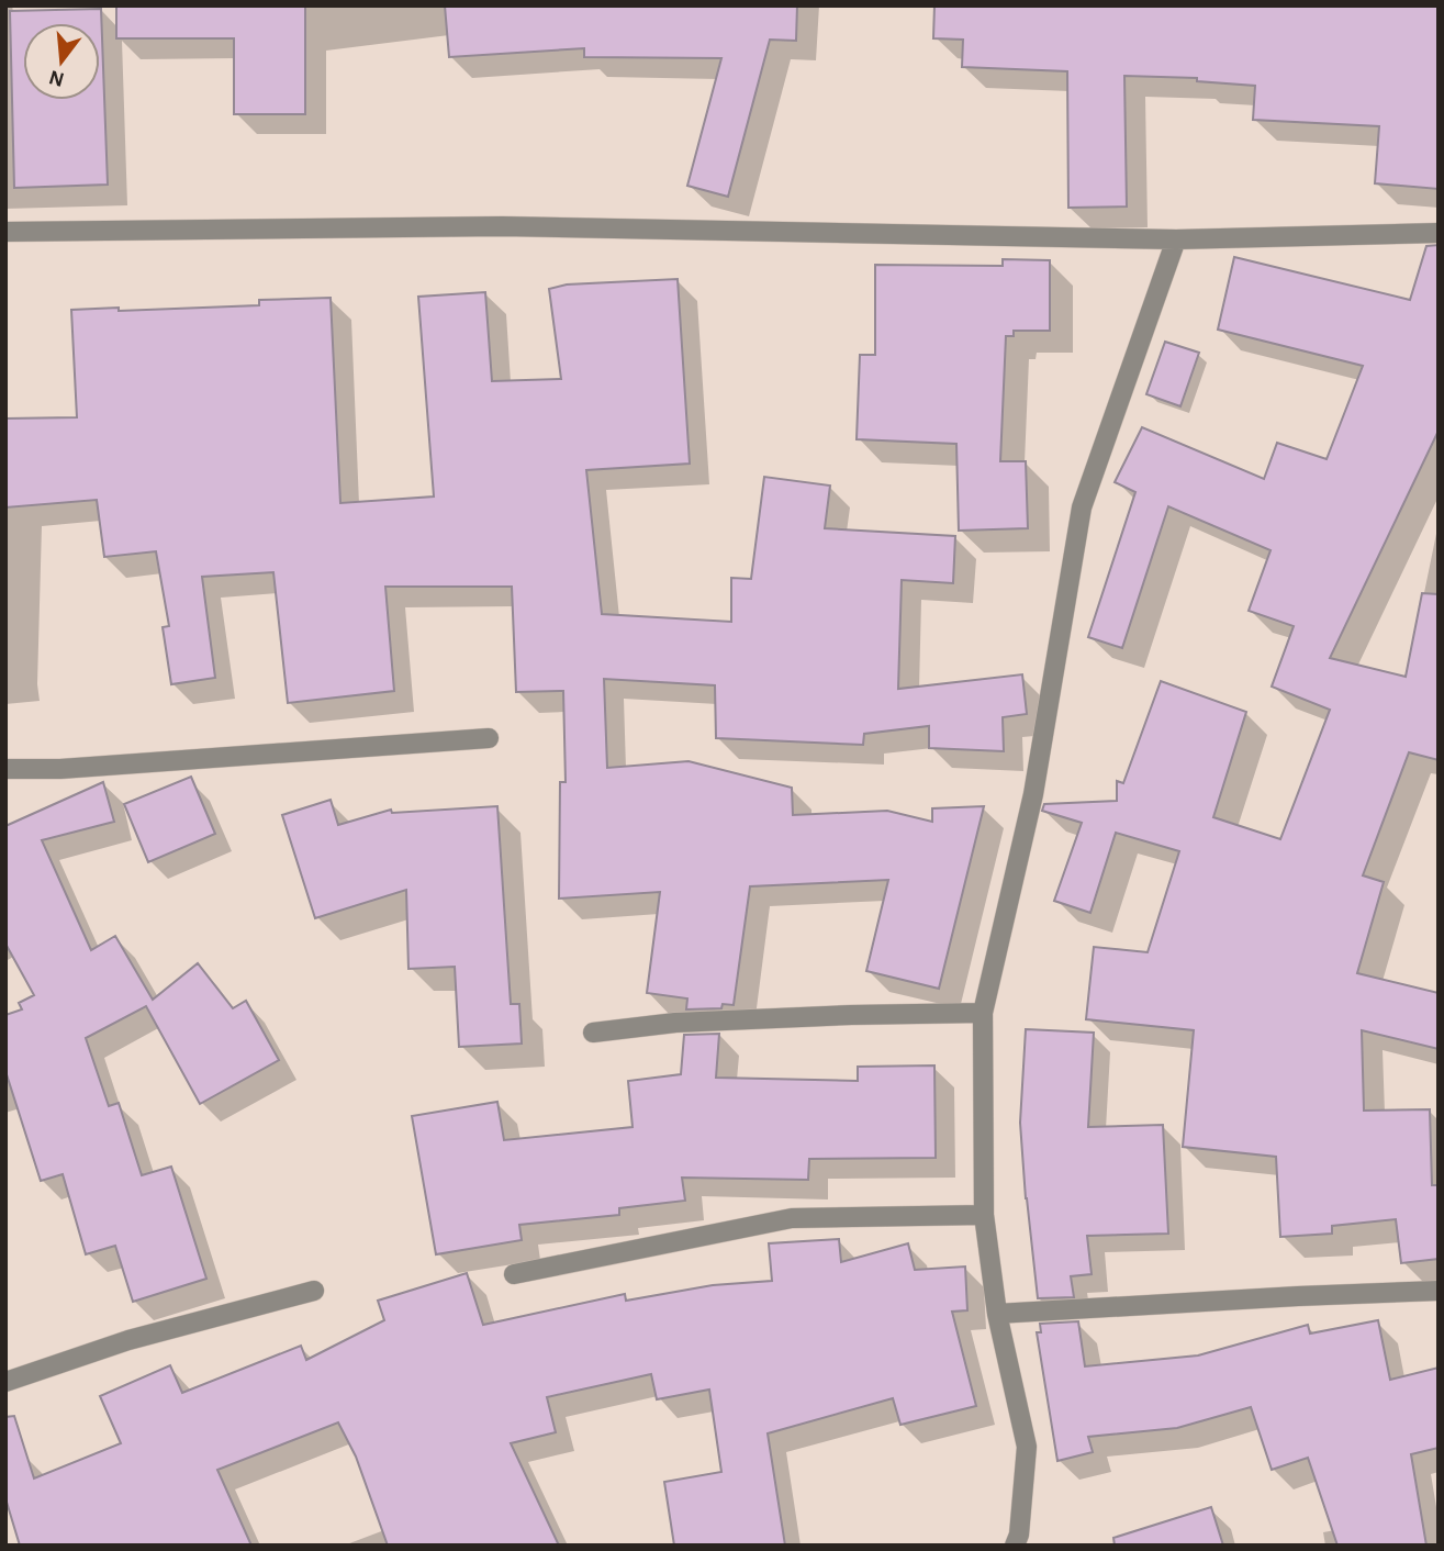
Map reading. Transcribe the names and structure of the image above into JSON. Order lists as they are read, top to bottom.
{
  "north": "bottom"
}
